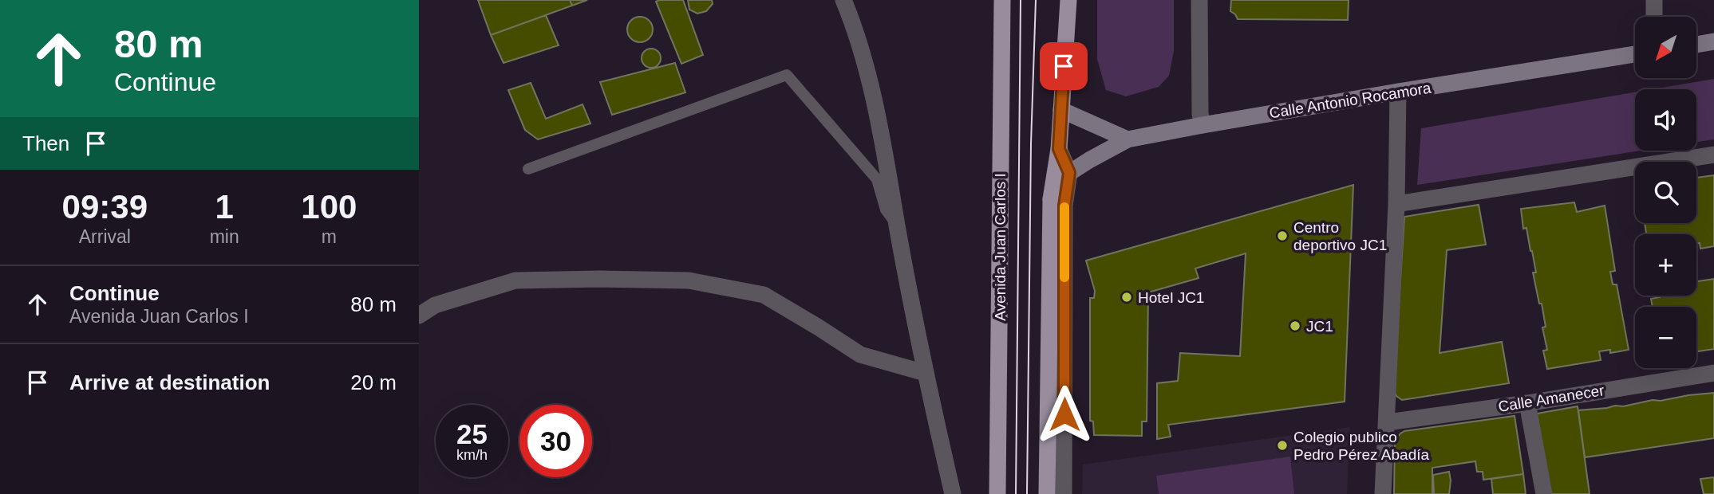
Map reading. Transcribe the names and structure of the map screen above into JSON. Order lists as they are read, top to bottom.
{
  "streets": {
    "main road": ["Avenida Juan Carlos I"],
    "street": ["Calle Antonio Rocamora", "Calle Amanecer"]
  },
  "places": [
    "Centro deportivo JC1",
    "Hotel JC1",
    "JC1",
    "Colegio publico Pedro Pérez Abadía"
  ],
  "north": "bottom left",
  "page": {
    "turn": ["80 m", "Continue"],
    "map_buttons": ["+", "−"],
    "then": "Then",
    "eta": [
      "09:39",
      "Arrival",
      "1",
      "min",
      "100",
      "m"
    ],
    "list": [
      {
        "name": "Continue",
        "note": "Avenida Juan Carlos I",
        "value": "80 m"
      },
      {
        "name": "Arrive at destination",
        "value": "20 m"
      }
    ],
    "speed": "25 km/h",
    "limit": "30"
  }
}
